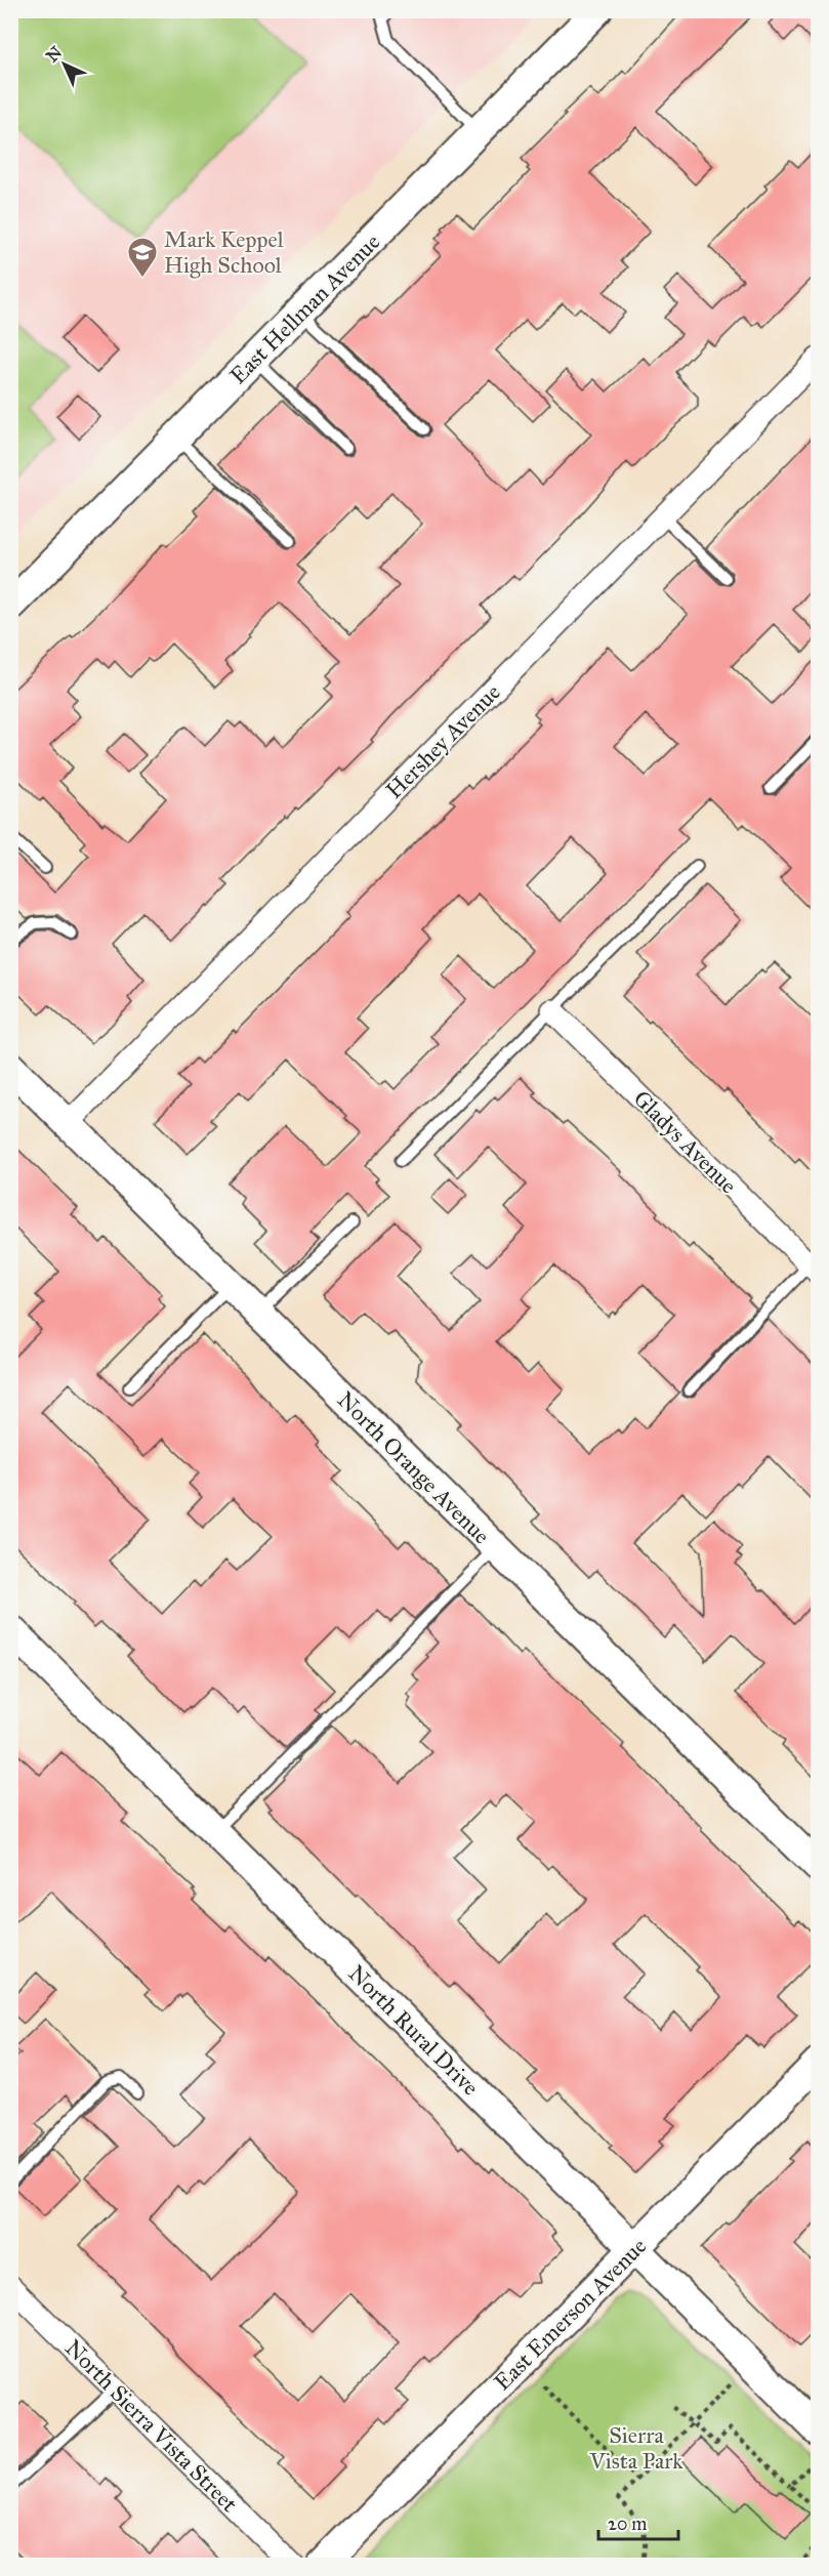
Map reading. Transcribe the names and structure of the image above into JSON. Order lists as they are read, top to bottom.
{
  "streets": {
    "street": [
      "East Hellman Avenue",
      "Hershey Avenue",
      "Gladys Avenue",
      "North Orange Avenue",
      "North Rural Drive",
      "East Emerson Avenue",
      "North Sierra Vista Street"
    ]
  },
  "crossings": [
    ["Hershey Avenue", "North Orange Avenue"],
    ["North Rural Drive", "East Emerson Avenue"]
  ],
  "parks": ["Sierra Vista Park"],
  "places": {
    "school or university": ["Mark Keppel High School"]
  },
  "scale_bar": "20 m",
  "north": "top left"
}
